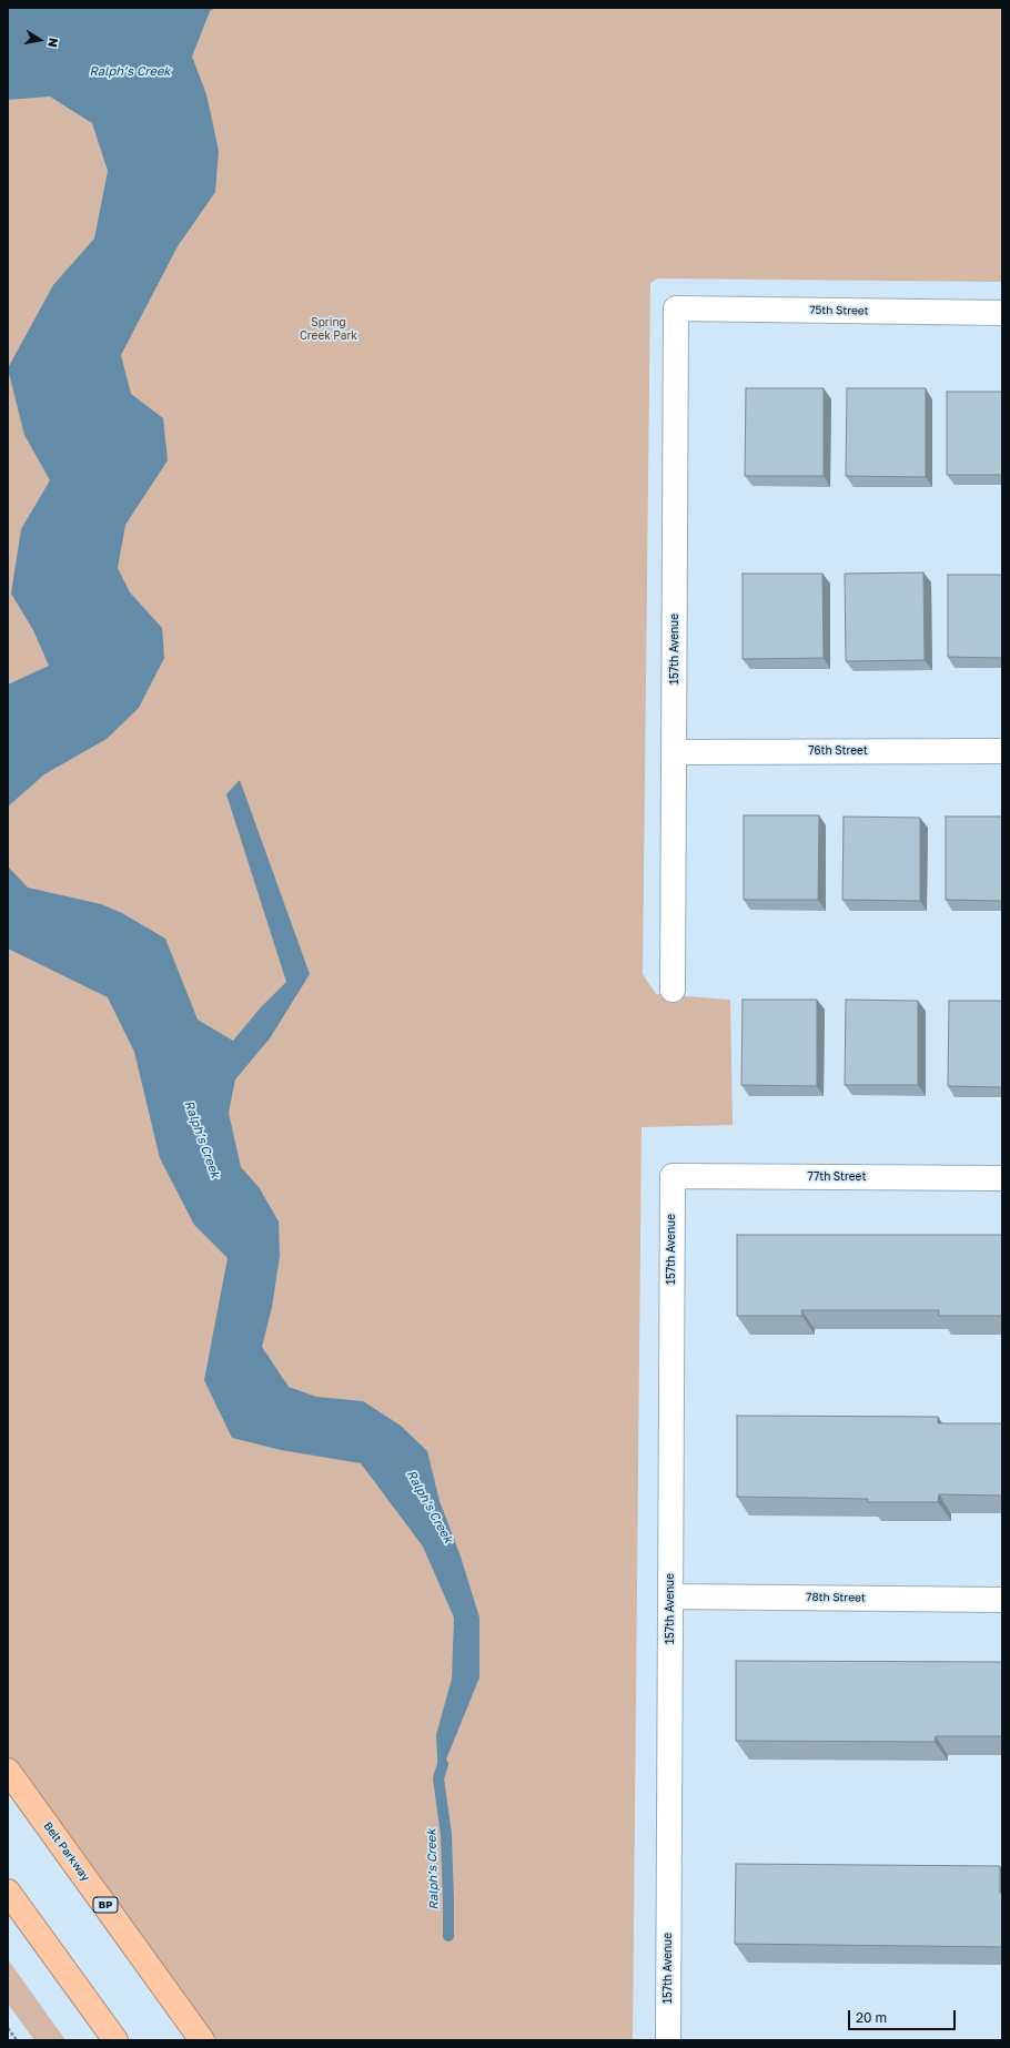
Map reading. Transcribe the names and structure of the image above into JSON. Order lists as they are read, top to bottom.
{
  "streets": {
    "highway": ["Belt Parkway", "BP"],
    "street": [
      "75th Street",
      "157th Avenue",
      "76th Street",
      "77th Street",
      "78th Street"
    ]
  },
  "crossings": [
    ["75th Street", "157th Avenue"],
    ["157th Avenue", "76th Street"],
    ["157th Avenue", "77th Street"],
    ["157th Avenue", "78th Street"]
  ],
  "water": ["Ralph’s Creek"],
  "parks": ["Spring Creek Park"],
  "scale_bar": "20 m",
  "north": "right"
}
